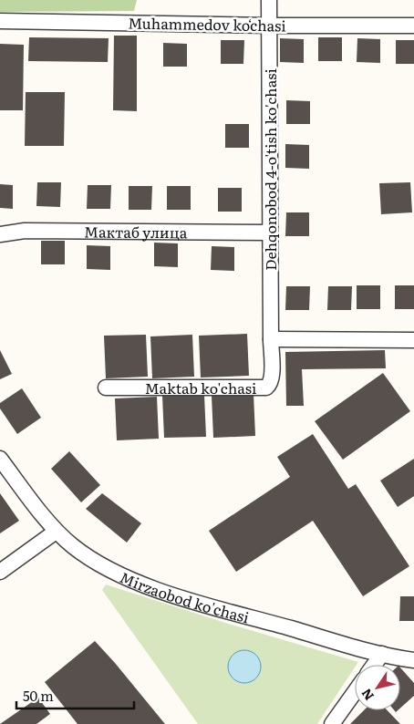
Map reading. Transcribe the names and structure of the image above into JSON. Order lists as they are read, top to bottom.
{
  "streets": {
    "street": [
      "Muhammedov koʻchasi",
      "Dehqonobod 4-o'tish ko'chasi",
      "Мактаб улица",
      "Maktab ko'chasi",
      "Mirzaobod ko'chasi"
    ]
  },
  "crossings": [
    ["Muhammedov koʻchasi", "Dehqonobod 4-o'tish ko'chasi"],
    ["Dehqonobod 4-o'tish ko'chasi", "Мактаб улица"],
    ["Dehqonobod 4-o'tish ko'chasi", "Maktab ko'chasi"]
  ],
  "scale_bar": "50 m",
  "north": "bottom left"
}
